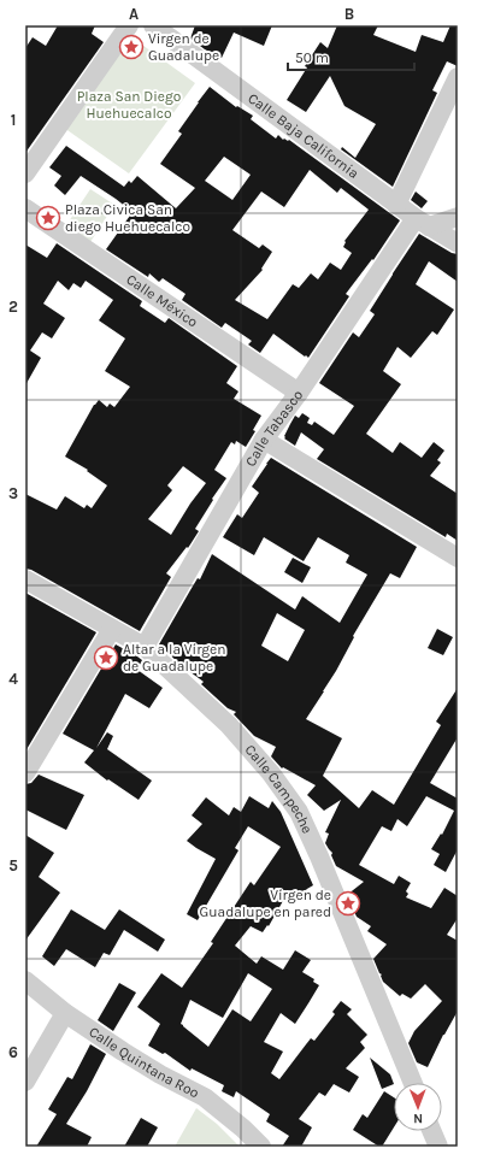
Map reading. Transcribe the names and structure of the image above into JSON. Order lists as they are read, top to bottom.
{
  "streets": {
    "street": [
      "Calle Baja California",
      "Calle México",
      "Calle Tabasco",
      "Calle Campeche",
      "Calle Quintana Roo"
    ]
  },
  "crossings": [
    ["Calle Baja California", "Calle Tabasco"],
    ["Calle México", "Calle Tabasco"],
    ["Calle Tabasco", "Calle Campeche"]
  ],
  "parks": ["Plaza San Diego Huehuecalco"],
  "places": {
    "place": [
      "Virgen de Guadalupe",
      "Plaza Civica San diego Huehuecalco",
      "Altar a la Virgen de Guadalupe",
      "Virgen de Guadalupe en pared"
    ]
  },
  "scale_bar": "50 m",
  "north": "bottom",
  "grid": {
    "columns": ["A", "B"],
    "rows": [
      "1",
      "2",
      "3",
      "4",
      "5",
      "6"
    ]
  }
}
